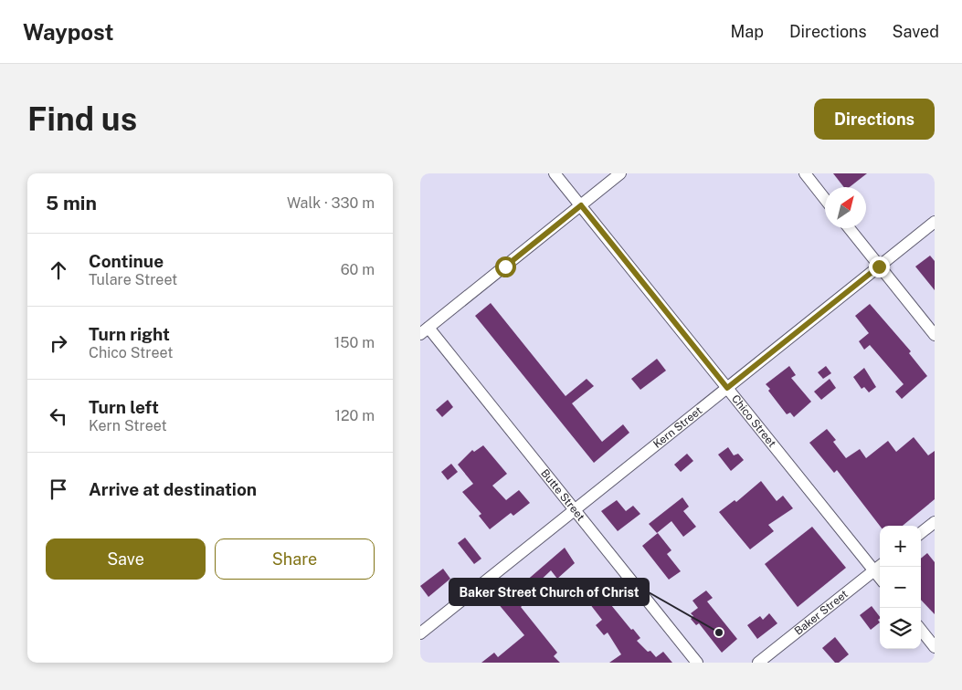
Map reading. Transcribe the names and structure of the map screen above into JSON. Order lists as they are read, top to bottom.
{
  "streets": {
    "street": [
      "Chico Street",
      "Kern Street",
      "Butte Street",
      "Baker Street"
    ]
  },
  "crossings": [
    ["Chico Street", "Kern Street"],
    ["Chico Street", "Baker Street"],
    ["Kern Street", "Butte Street"]
  ],
  "places": ["Baker Street Church of Christ"],
  "north": "top right",
  "page": {
    "header": "Waypost",
    "nav": ["Map", "Directions", "Saved"],
    "buttons": [
      "Directions",
      ["Save", "Share"]
    ],
    "title": "Find us",
    "heading": ["5 min", "Walk · 330 m"],
    "list": [
      ["Continue", "Tulare Street", "60 m"],
      ["Turn right", "Chico Street", "150 m"],
      ["Turn left", "Kern Street", "120 m"],
      "Arrive at destination"
    ],
    "map_buttons": ["+", "−"]
  }
}
